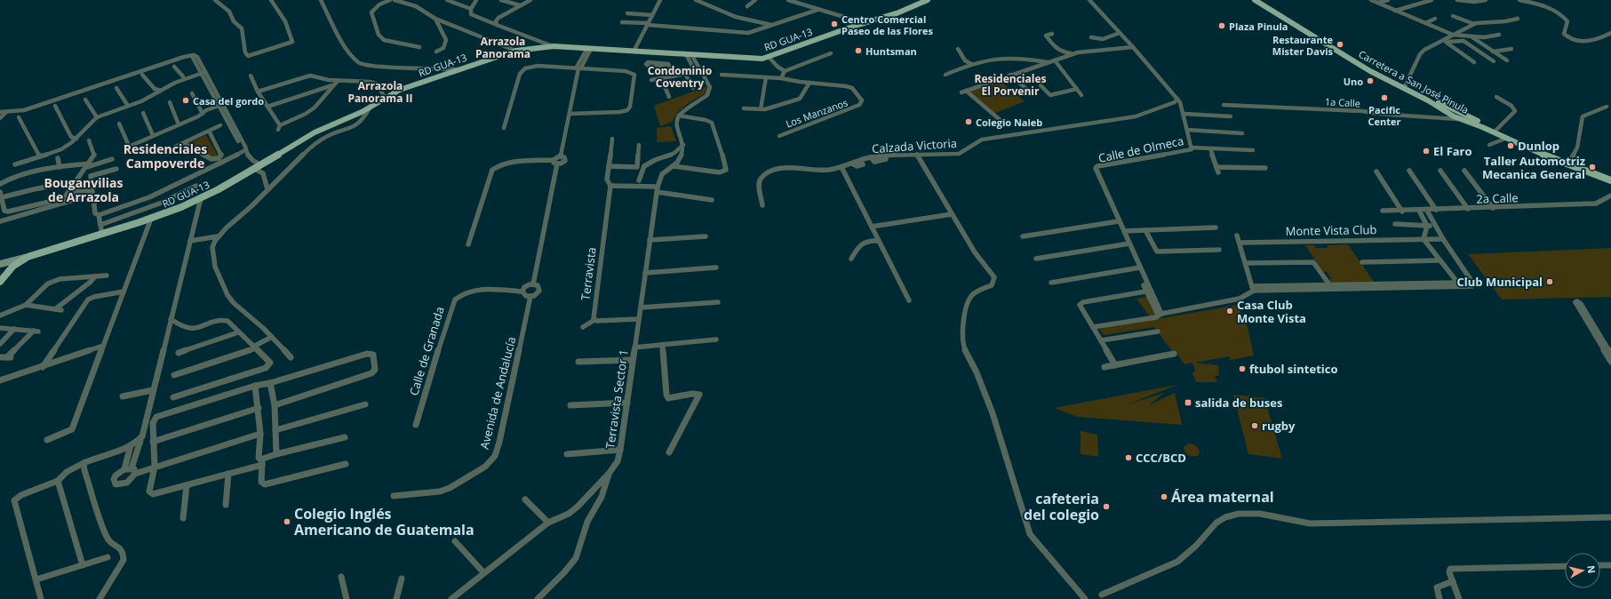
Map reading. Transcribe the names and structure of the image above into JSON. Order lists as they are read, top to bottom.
{
  "streets": {
    "main road": ["RD GUA-13", "Carretera a San José Pinula"],
    "street": [
      "1a Calle",
      "Los Manzanos",
      "Calzada Victoria",
      "Calle de Olmeca",
      "2a Calle",
      "Monte Vista Club",
      "Terravista",
      "Calle de Granada",
      "Avenida de Andalucía",
      "Terravista Sector 1"
    ]
  },
  "crossings": [
    ["Carretera a San José Pinula", "1a Calle"],
    ["Calzada Victoria", "Calle de Olmeca"],
    ["Calle de Granada", "Avenida de Andalucía"]
  ],
  "districts": [
    "Arrazola Panorama",
    "Condominio Coventry",
    "Residenciales El Porvenir",
    "Arrazola Panorama II",
    "Residenciales Campoverde",
    "Bouganvilias de Arrazola"
  ],
  "places": {
    "other": [
      "Centro Comercial Paseo de las Flores",
      "Plaza Pinula",
      "Restaurante Mister Davis",
      "Huntsman",
      "Uno",
      "Pacific Center",
      "Casa del gordo",
      "Colegio Naleb",
      "Dunlop",
      "El Faro",
      "Taller Automotriz Mecanica General",
      "Club Municipal",
      "Casa Club Monte Vista",
      "ftubol sintetico",
      "rugby",
      "CCC/BCD",
      "Área maternal",
      "cafeteria del colegio",
      "Colegio Inglés Americano de Guatemala"
    ],
    "transit": ["salida de buses"]
  },
  "north": "right"
}
